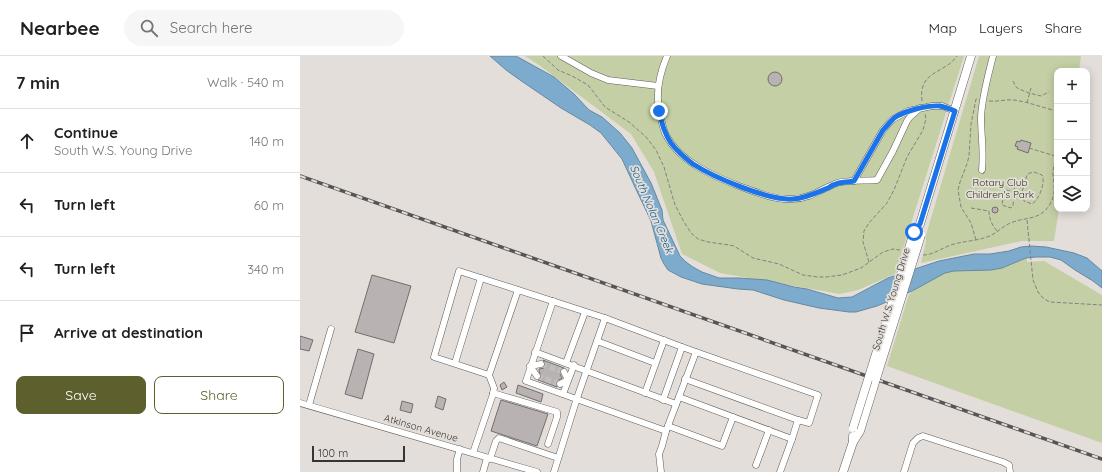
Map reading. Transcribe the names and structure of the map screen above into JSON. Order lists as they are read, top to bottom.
{
  "streets": {
    "main road": ["South W.S. Young Drive"],
    "street": ["Atkinson Avenue"]
  },
  "water": ["South Nolan Creek"],
  "parks": ["Rotary Club Children's Park"],
  "scale_bar": "100 m",
  "page": {
    "header": "Nearbee",
    "search": "Search here",
    "nav": ["Map", "Layers", "Share"],
    "heading": ["7 min", "Walk · 540 m"],
    "map_buttons": ["+", "−"],
    "list": [
      ["Continue", "South W.S. Young Drive", "140 m"],
      ["Turn left", "60 m"],
      ["Turn left", "340 m"],
      "Arrive at destination"
    ],
    "buttons": ["Save", "Share"],
    "scale": "100 m"
  }
}
